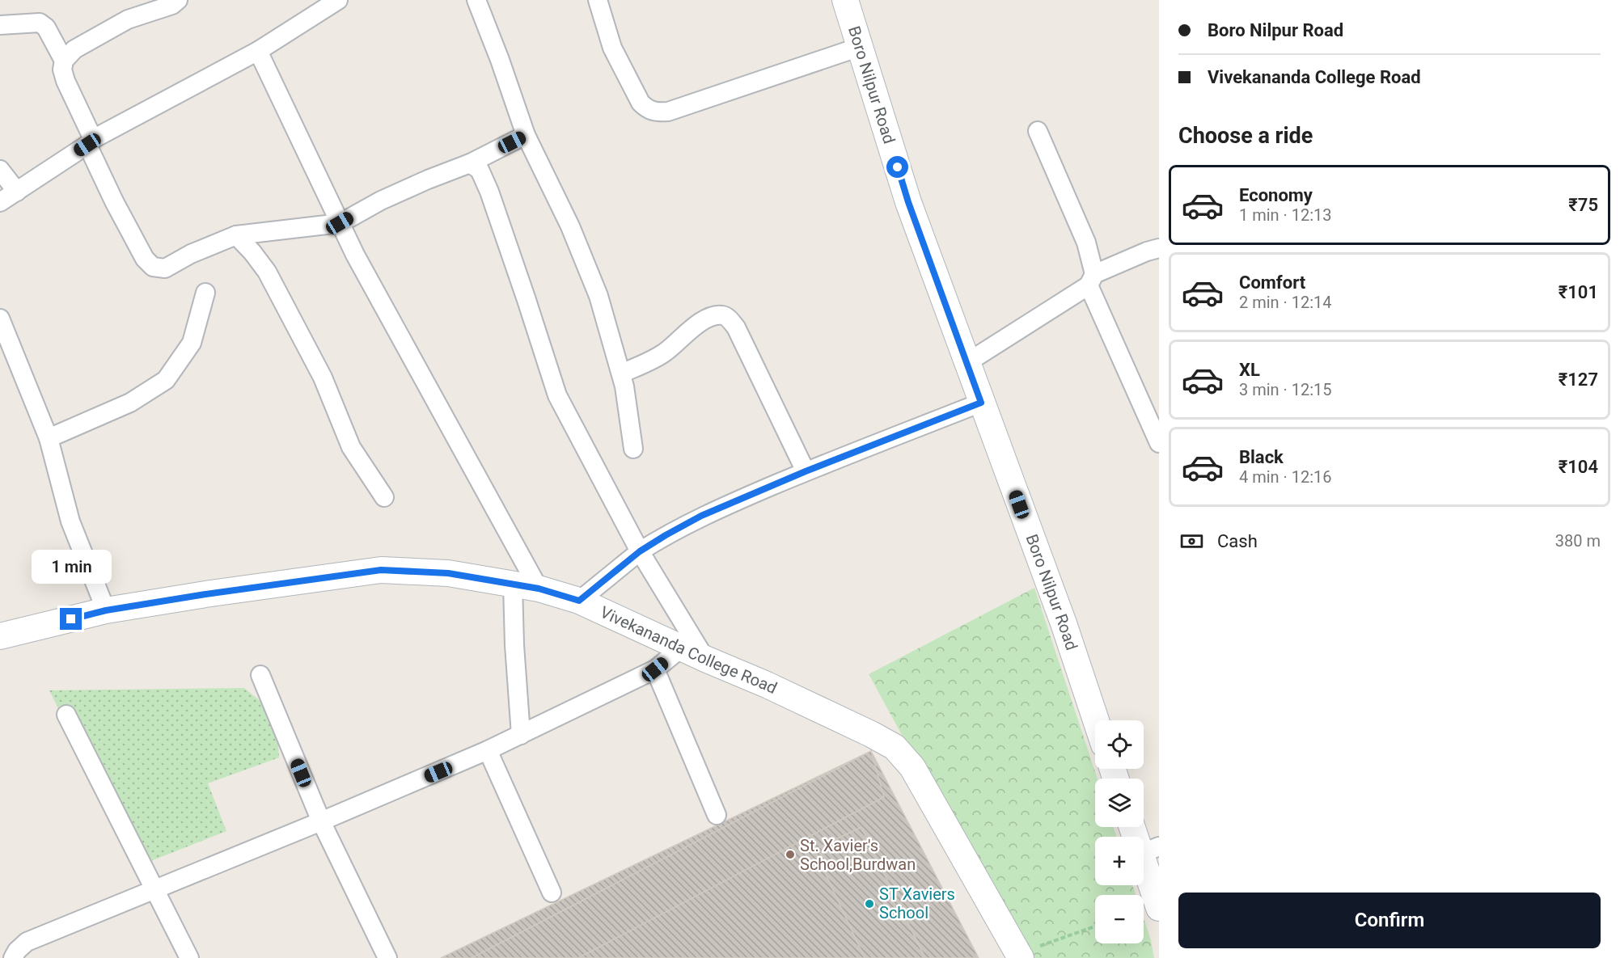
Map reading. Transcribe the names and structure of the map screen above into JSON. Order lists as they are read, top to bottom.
{
  "streets": {
    "street": ["Boro Nilpur Road", "Vivekananda College Road"]
  },
  "places": ["St. Xavier's School,Burdwan", "ST Xaviers School"],
  "page": {
    "banner": ["Boro Nilpur Road", "Vivekananda College Road"],
    "heading": "Choose a ride",
    "list": [
      {
        "name": "Economy",
        "note": "1 min · 12:13",
        "value": "₹75"
      },
      {
        "name": "Comfort",
        "note": "2 min · 12:14",
        "value": "₹101"
      },
      {
        "name": "XL",
        "note": "3 min · 12:15",
        "value": "₹127"
      },
      {
        "name": "Black",
        "note": "4 min · 12:16",
        "value": "₹104"
      }
    ],
    "pay": ["Cash", "380 m"],
    "bubble": "1 min",
    "map_buttons": ["+", "−"],
    "buttons": "Confirm"
  }
}
